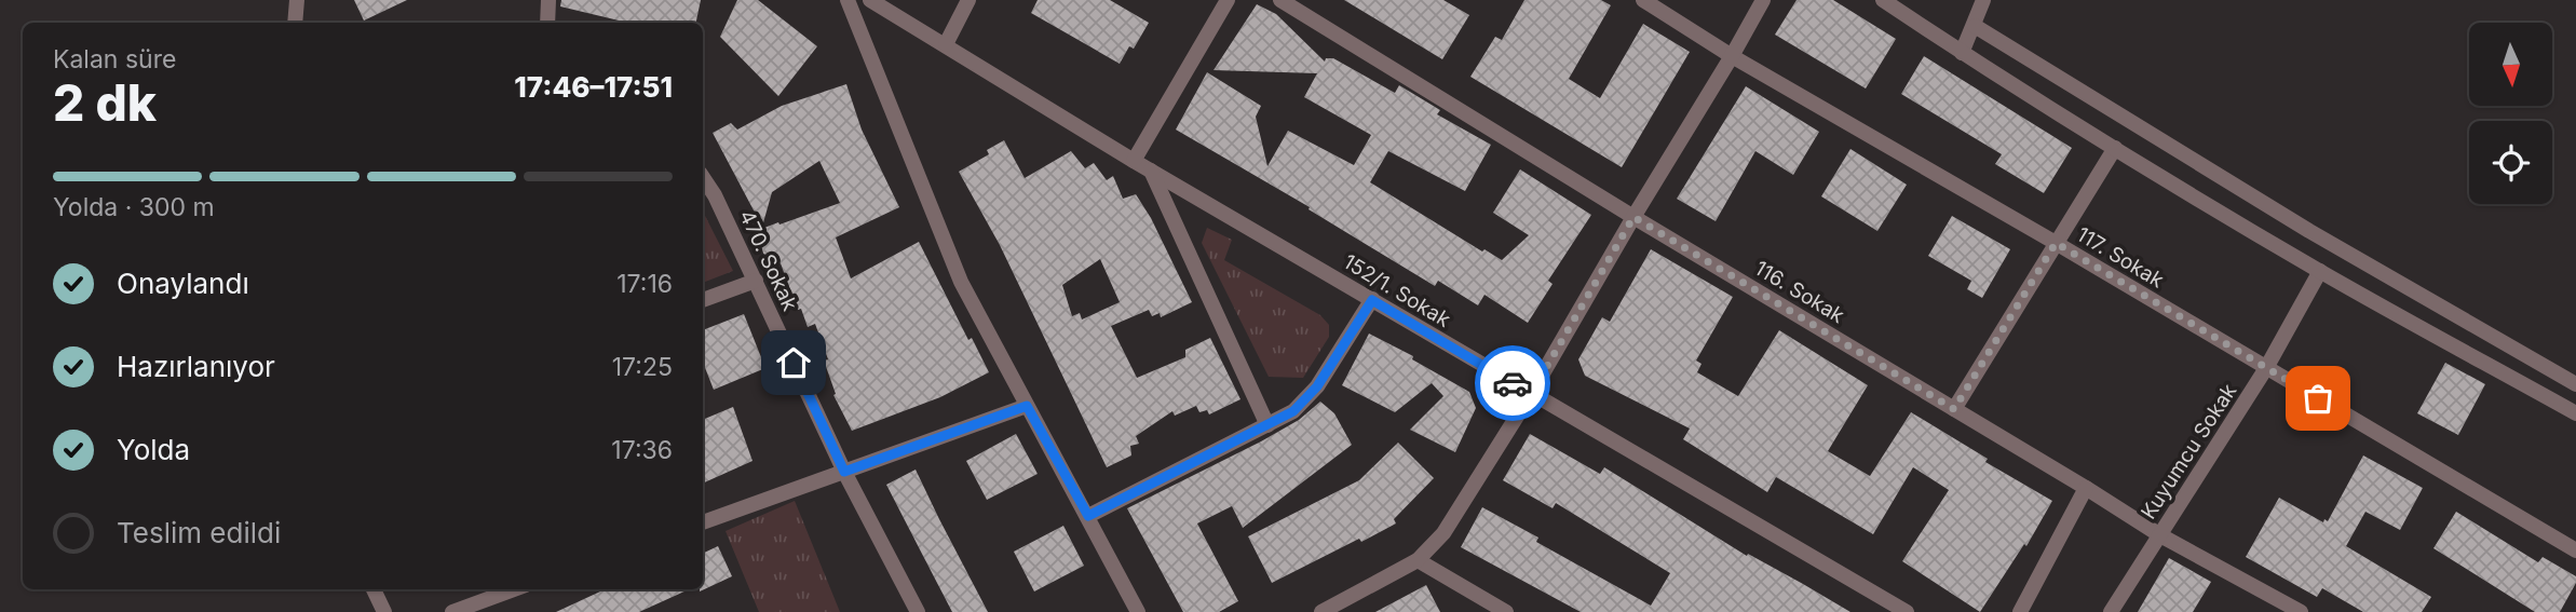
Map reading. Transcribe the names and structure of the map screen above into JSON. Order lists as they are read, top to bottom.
{
  "streets": {
    "street": [
      "117. Sokak",
      "470. Sokak",
      "152/1. Sokak",
      "116. Sokak",
      "Kuyumcu Sokak"
    ]
  },
  "crossings": [
    ["117. Sokak", "Kuyumcu Sokak"],
    ["116. Sokak", "Kuyumcu Sokak"]
  ],
  "north": "bottom",
  "page": {
    "heading": ["2 dk", "Kalan süre", "17:46–17:51"],
    "bar": "Yolda · 300 m",
    "list": [
      ["Onaylandı", "17:16"],
      ["Hazırlanıyor", "17:25"],
      ["Yolda", "17:36"],
      "Teslim edildi"
    ]
  }
}
